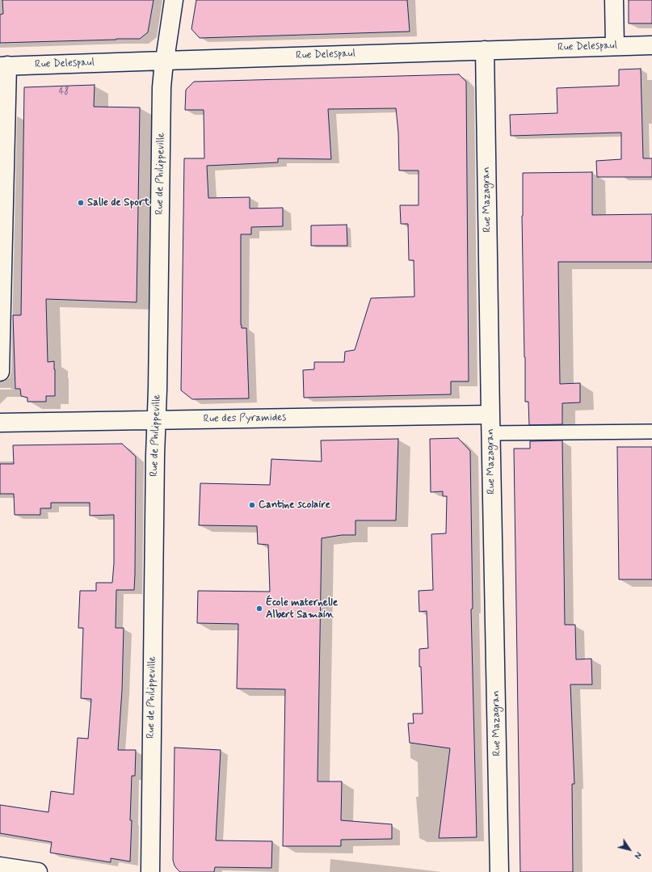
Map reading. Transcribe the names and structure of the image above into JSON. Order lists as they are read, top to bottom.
{
  "streets": {
    "street": [
      "Rue Delespaul",
      "Rue de Philippeville",
      "Rue Mazagran",
      "Rue des Pyramides"
    ]
  },
  "crossings": [
    ["Rue Delespaul", "Rue de Philippeville"],
    ["Rue Delespaul", "Rue Mazagran"],
    ["Rue de Philippeville", "Rue des Pyramides"],
    ["Rue Mazagran", "Rue des Pyramides"]
  ],
  "places": ["Salle de Sport", "Cantine scolaire", "École maternelle Albert Samain"],
  "house_numbers": ["48"],
  "north": "bottom right"
}
